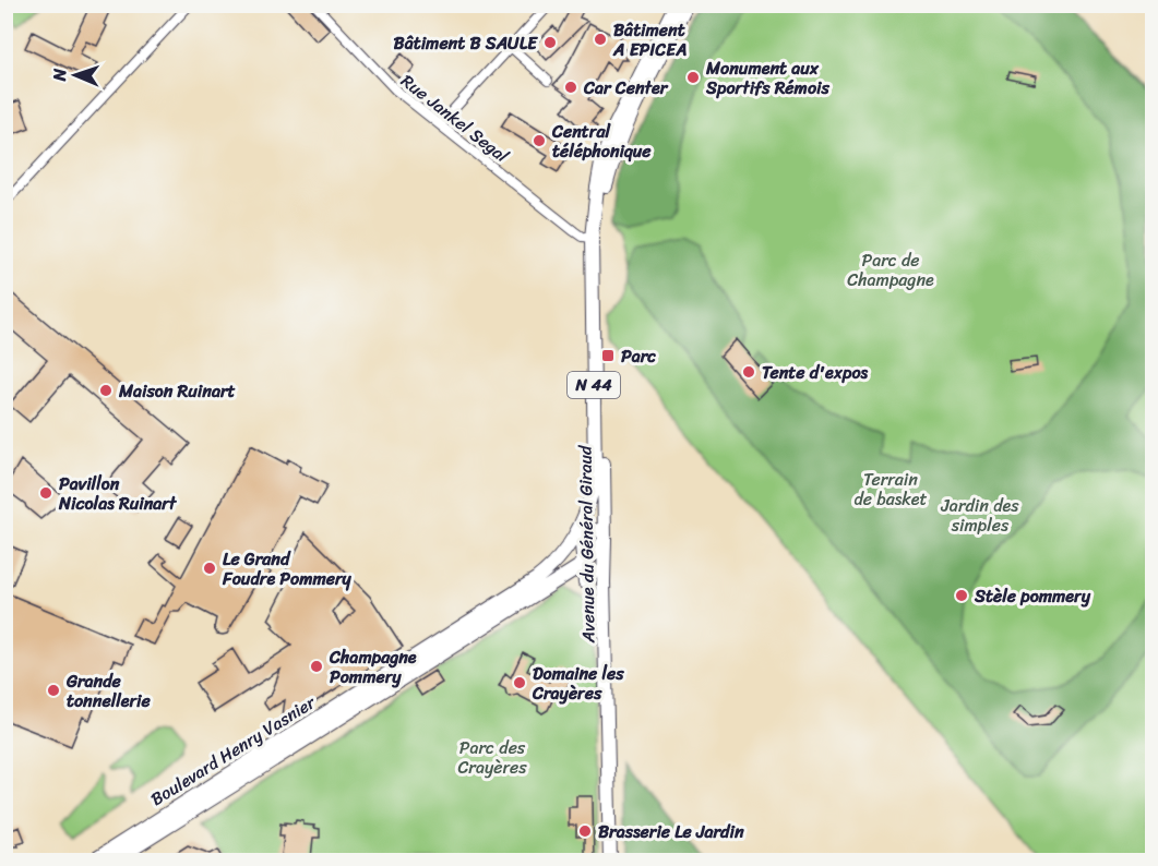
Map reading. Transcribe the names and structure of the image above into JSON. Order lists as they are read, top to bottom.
{
  "streets": {
    "main road": ["N 44", "Avenue du Général Giraud", "Boulevard Henry Vasnier"],
    "street": ["Rue Jankel Segal"]
  },
  "crossings": [
    ["Rue Jankel Segal", "Avenue du Général Giraud"],
    ["Avenue du Général Giraud", "Boulevard Henry Vasnier"]
  ],
  "parks": [
    "Parc de Champagne",
    "Terrain de basket",
    "Jardin des simples",
    "Parc des Crayères"
  ],
  "places": {
    "other": [
      "Bâtiment A EPICEA",
      "Bâtiment B SAULE",
      "Monument aux Sportifs Rémois",
      "Car Center",
      "Central téléphonique",
      "Tente d'expos",
      "Maison Ruinart",
      "Pavillon Nicolas Ruinart",
      "Le Grand Foudre Pommery",
      "Stèle pommery",
      "Champagne Pommery",
      "Domaine les Crayères",
      "Grande tonnellerie",
      "Brasserie Le Jardin"
    ],
    "transit": ["Parc"]
  },
  "north": "left"
}
